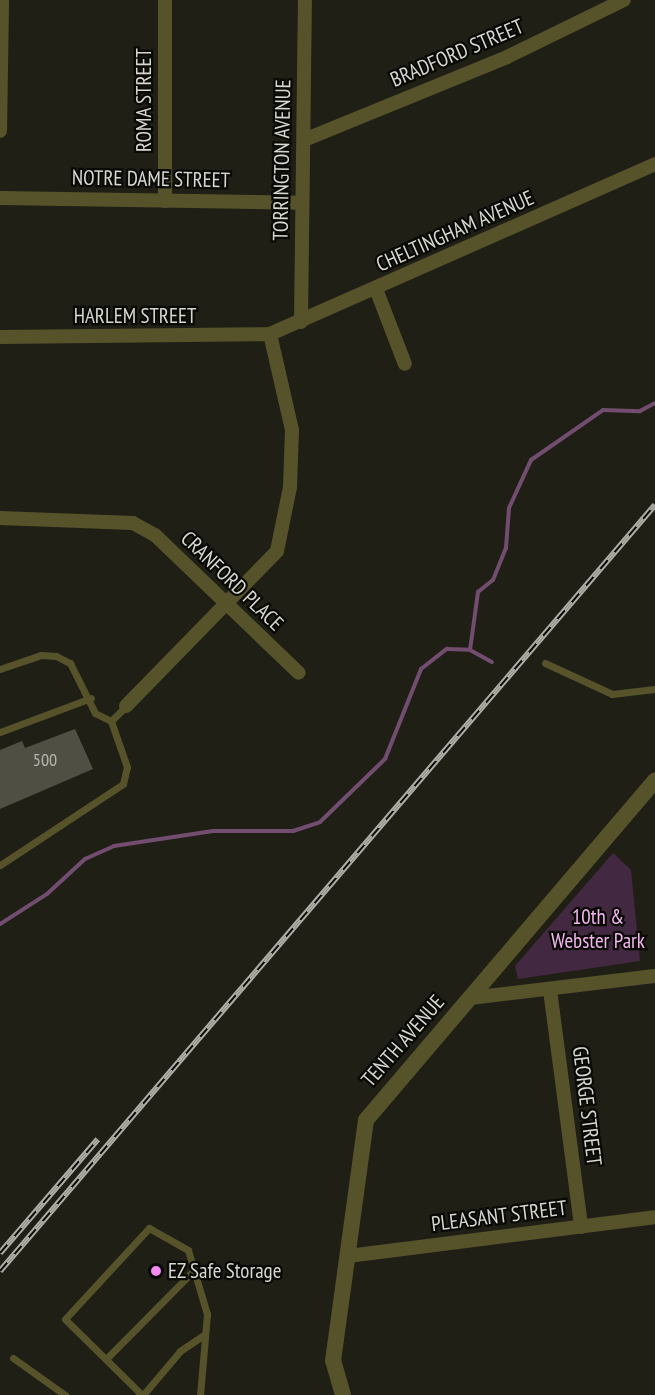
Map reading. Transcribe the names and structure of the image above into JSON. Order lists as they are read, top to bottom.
{
  "streets": {
    "street": [
      "BRADFORD STREET",
      "ROMA STREET",
      "TORRINGTON AVENUE",
      "NOTRE DAME STREET",
      "CHELTINGHAM AVENUE",
      "HARLEM STREET",
      "CRANFORD PLACE",
      "TENTH AVENUE",
      "GEORGE STREET",
      "PLEASANT STREET"
    ]
  },
  "crossings": [
    ["BRADFORD STREET", "TORRINGTON AVENUE"],
    ["ROMA STREET", "NOTRE DAME STREET"],
    ["TORRINGTON AVENUE", "NOTRE DAME STREET"],
    ["TORRINGTON AVENUE", "CHELTINGHAM AVENUE"],
    ["CHELTINGHAM AVENUE", "HARLEM STREET"],
    ["TENTH AVENUE", "PLEASANT STREET"],
    ["GEORGE STREET", "PLEASANT STREET"]
  ],
  "parks": ["10th & Webster Park"],
  "places": ["EZ Safe Storage"],
  "house_numbers": ["500"]
}
